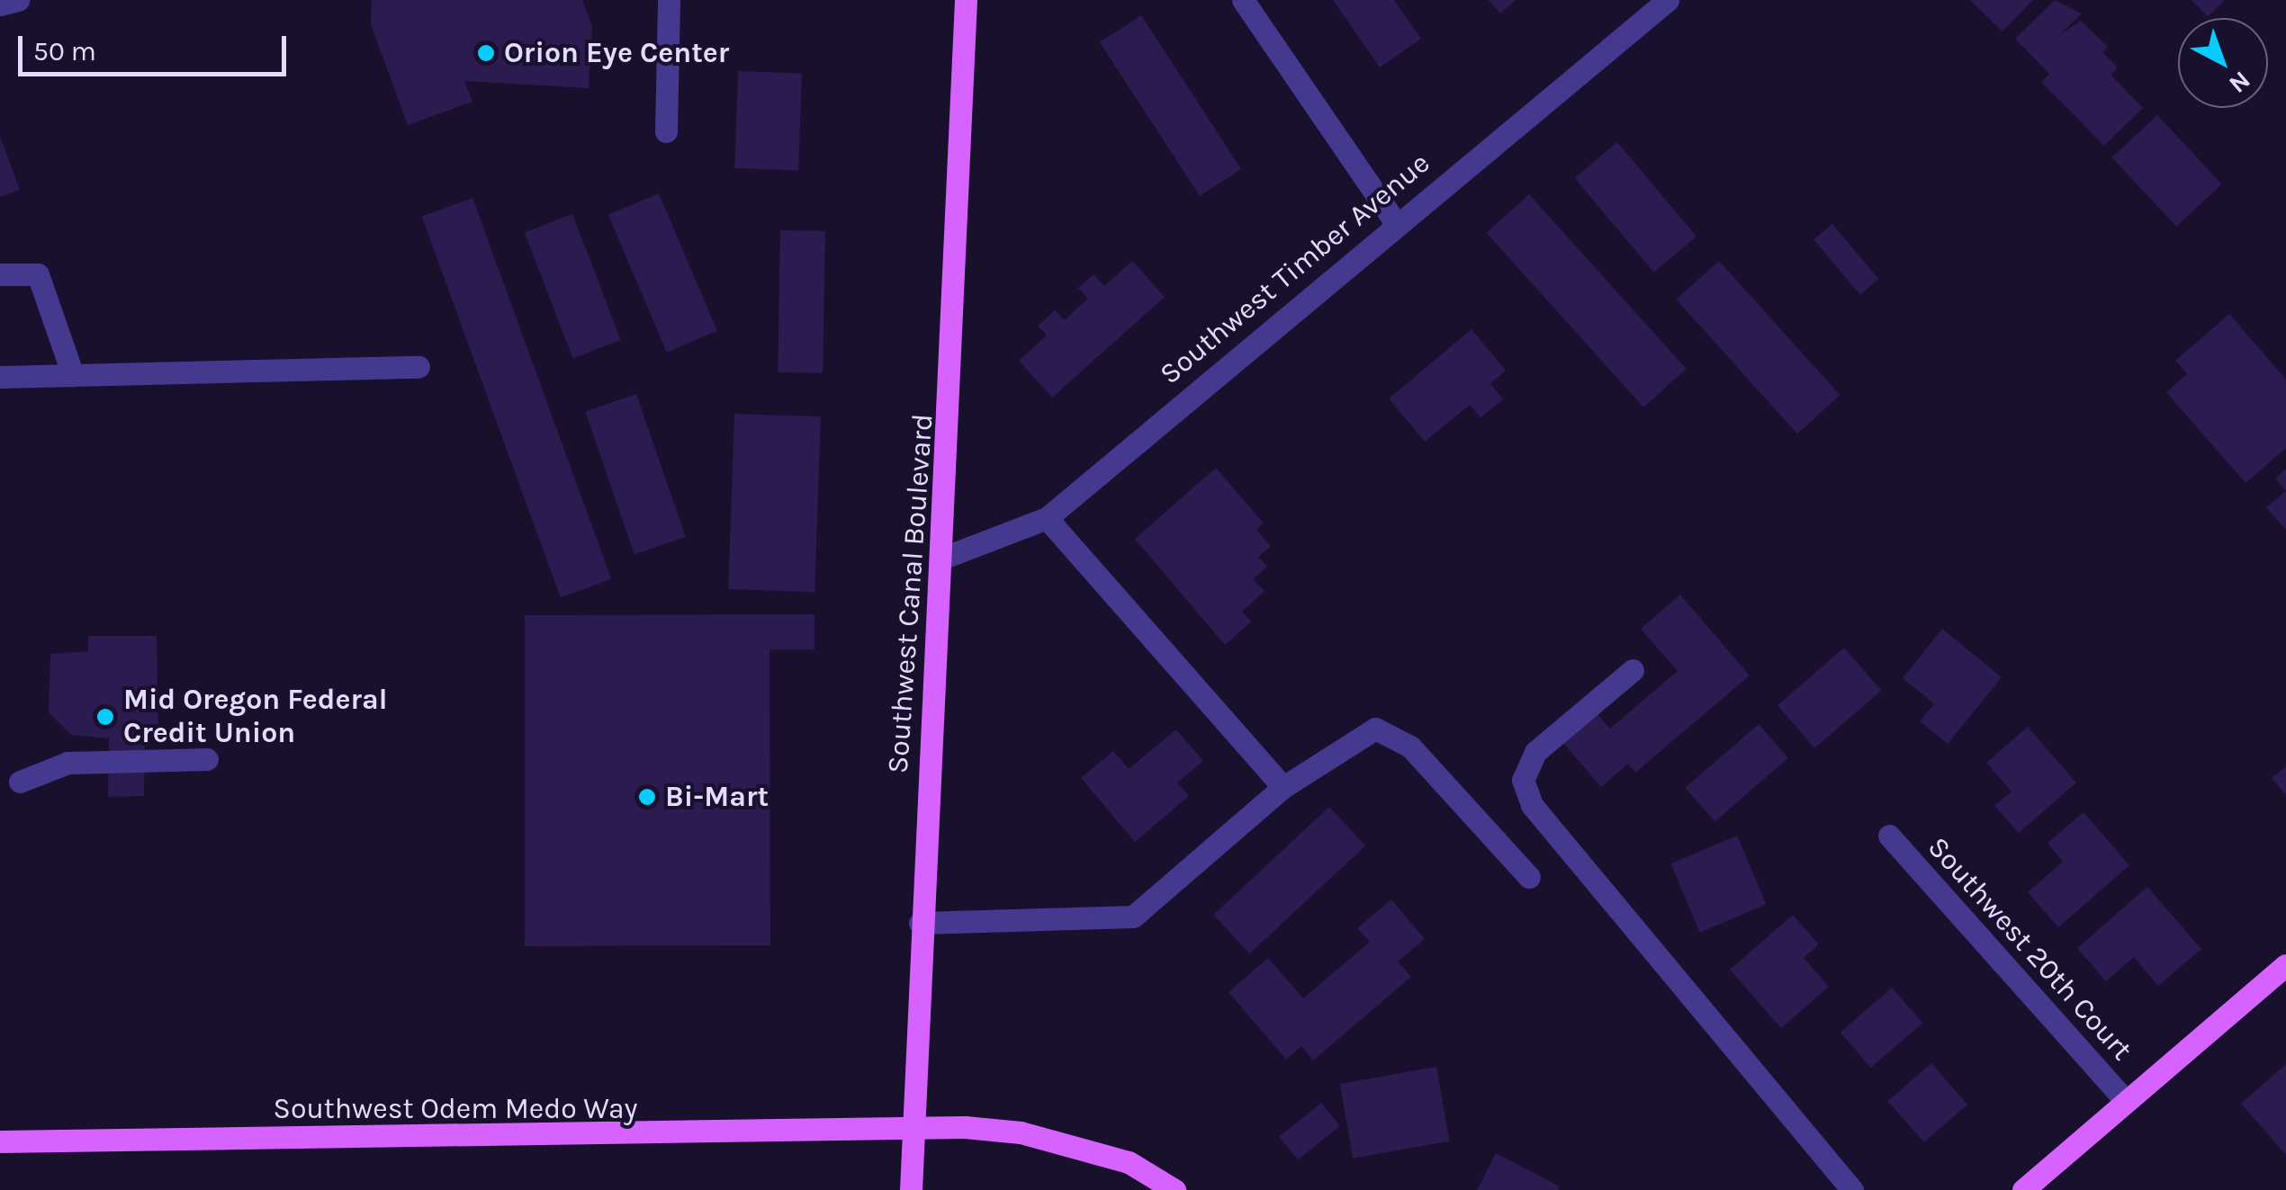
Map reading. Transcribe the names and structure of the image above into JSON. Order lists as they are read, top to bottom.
{
  "streets": {
    "main road": ["Southwest Canal Boulevard", "Southwest Odem Medo Way"],
    "street": ["Southwest Timber Avenue", "Southwest 20th Court"]
  },
  "crossings": [
    ["Southwest Timber Avenue", "Southwest Canal Boulevard"],
    ["Southwest Canal Boulevard", "Southwest Odem Medo Way"]
  ],
  "places": ["Orion Eye Center", "Mid Oregon Federal Credit Union", "Bi-Mart"],
  "scale_bar": "50 m",
  "north": "bottom right"
}
